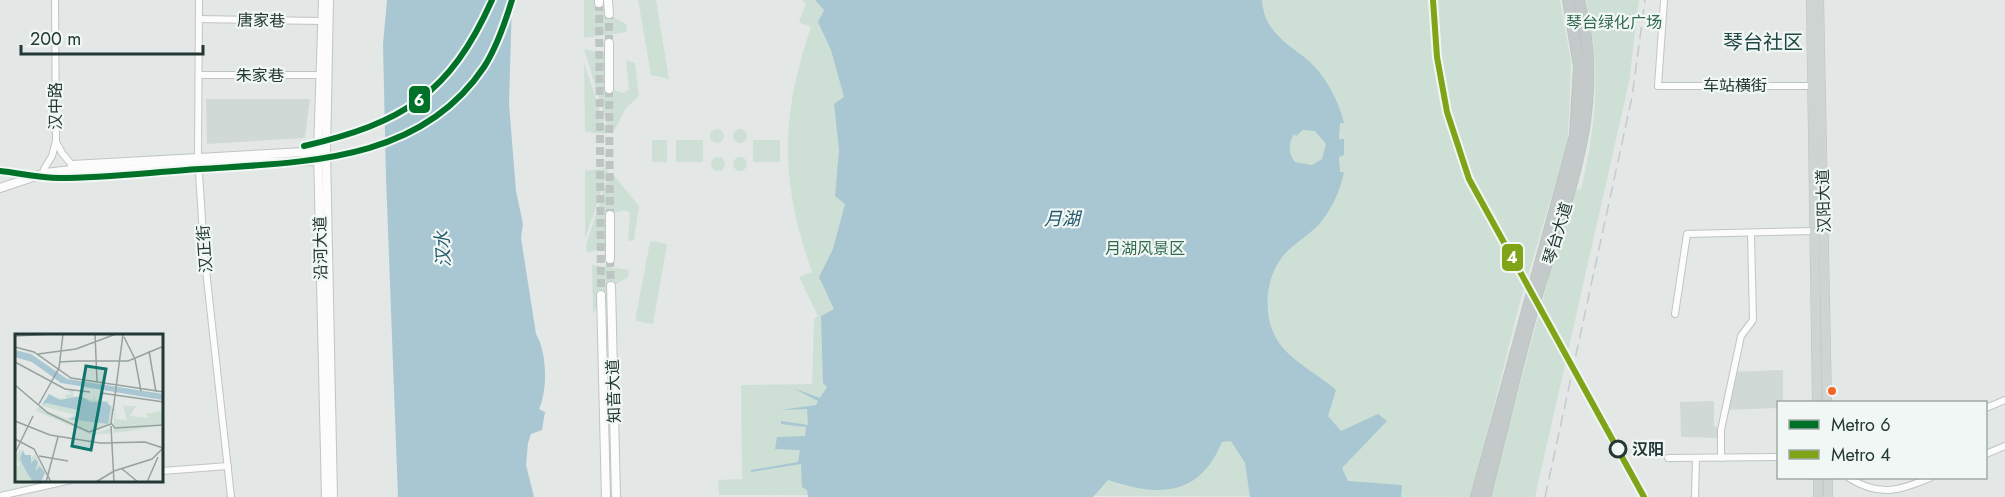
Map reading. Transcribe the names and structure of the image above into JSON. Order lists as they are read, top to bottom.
{
  "streets": {
    "highway": ["琴台大道"],
    "main road": ["汉阳大道", "沿河大道", "知音大道"],
    "street": [
      "唐家巷",
      "朱家巷",
      "车站横街",
      "汉中路",
      "汉正街"
    ]
  },
  "crossings": [
    ["唐家巷", "沿河大道"],
    ["唐家巷", "汉正街"],
    ["朱家巷", "沿河大道"],
    ["朱家巷", "汉正街"],
    ["车站横街", "汉阳大道"]
  ],
  "districts": ["琴台社区"],
  "water": ["月湖", "汉水"],
  "parks": ["琴台绿化广场", "月湖风景区"],
  "places": ["汉阳"],
  "lines": ["metro line 6", "metro line 4"],
  "legend": ["Metro 6", "Metro 4"],
  "scale_bar": "200 m"
}
